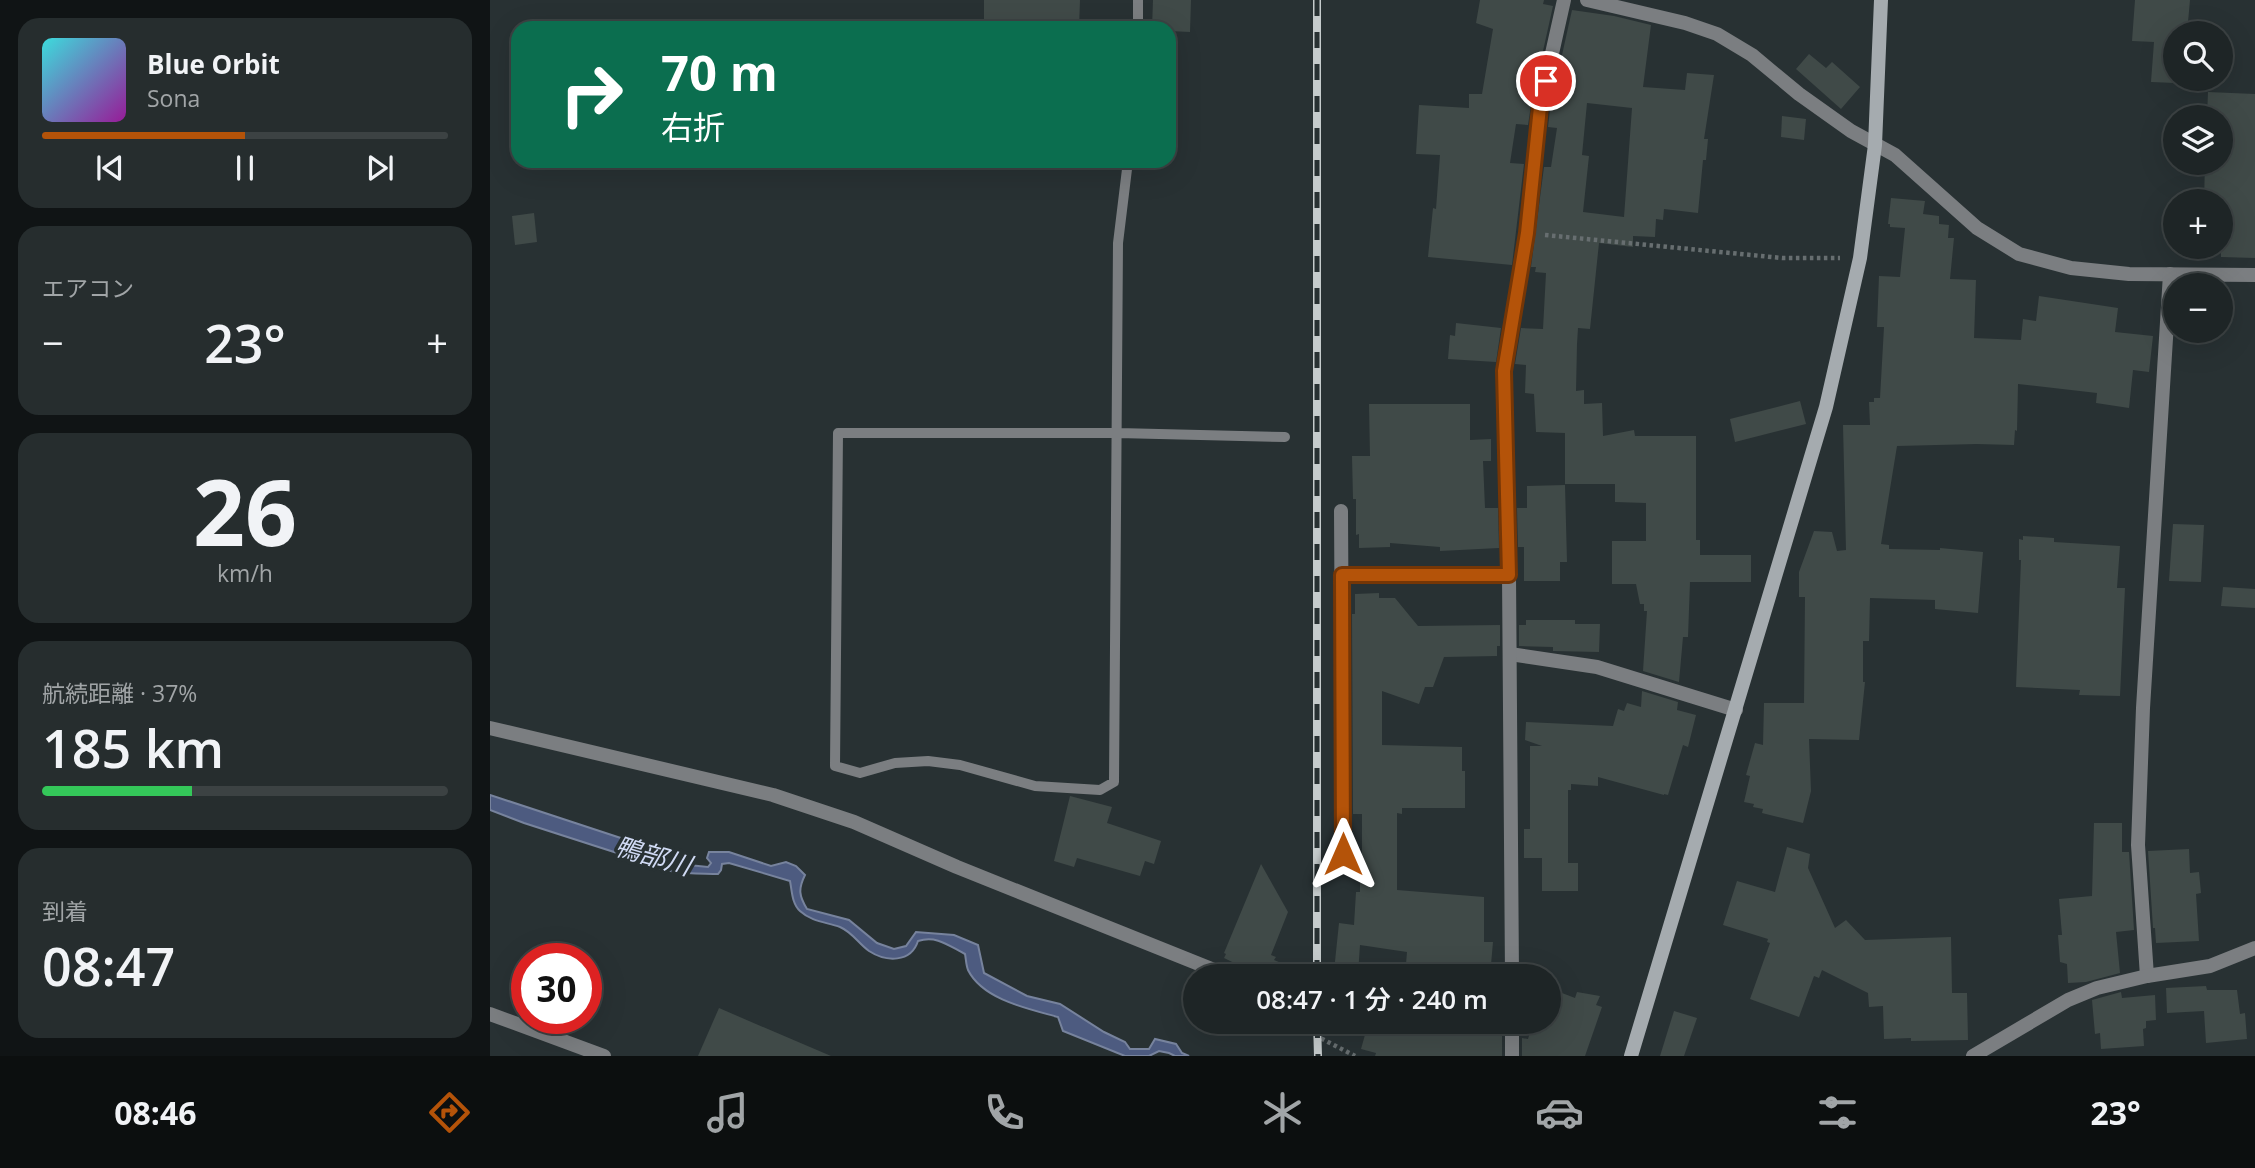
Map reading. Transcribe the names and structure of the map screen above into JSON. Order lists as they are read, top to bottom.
{
  "water": ["鴨部川"],
  "page": {
    "map_buttons": ["+", "−"],
    "turn": ["70 m", "右折"],
    "song": ["Blue Orbit", "Sona"],
    "tile": [
      "エアコン",
      ["26", "km/h"],
      ["航続距離 · 37%", "185 km"],
      ["到着", "08:47"]
    ],
    "heat": ["−", "23°", "+"],
    "limit": "30",
    "trip": "08:47 · 1 分 · 240 m",
    "tabs": ["08:46", "23°"]
  }
}
